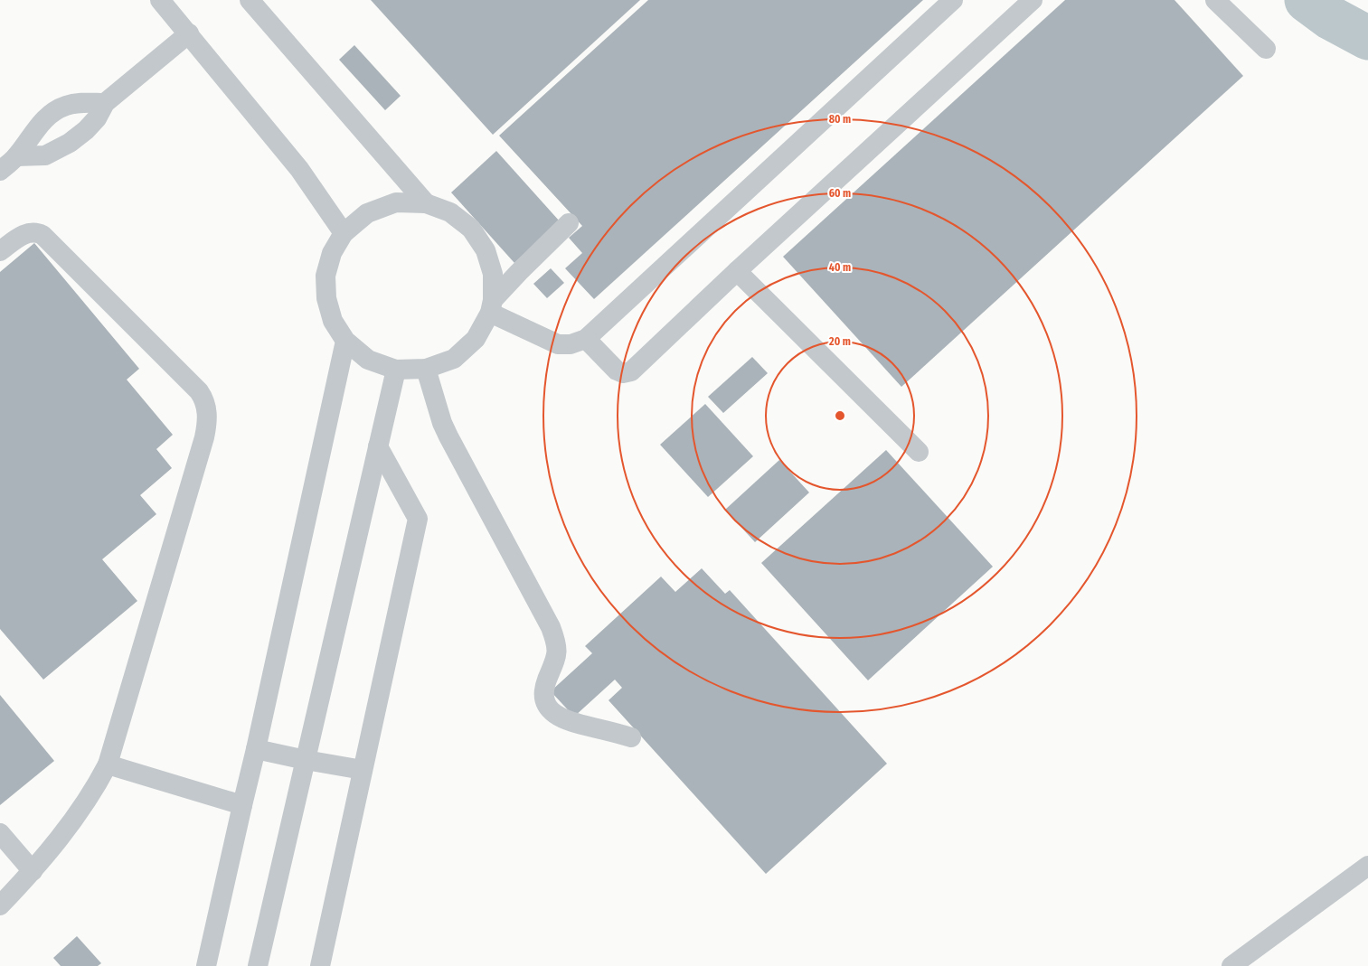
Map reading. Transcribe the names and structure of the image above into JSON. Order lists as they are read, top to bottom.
{
  "rings": [
    "80 m",
    "60 m",
    "40 m",
    "20 m"
  ]
}
